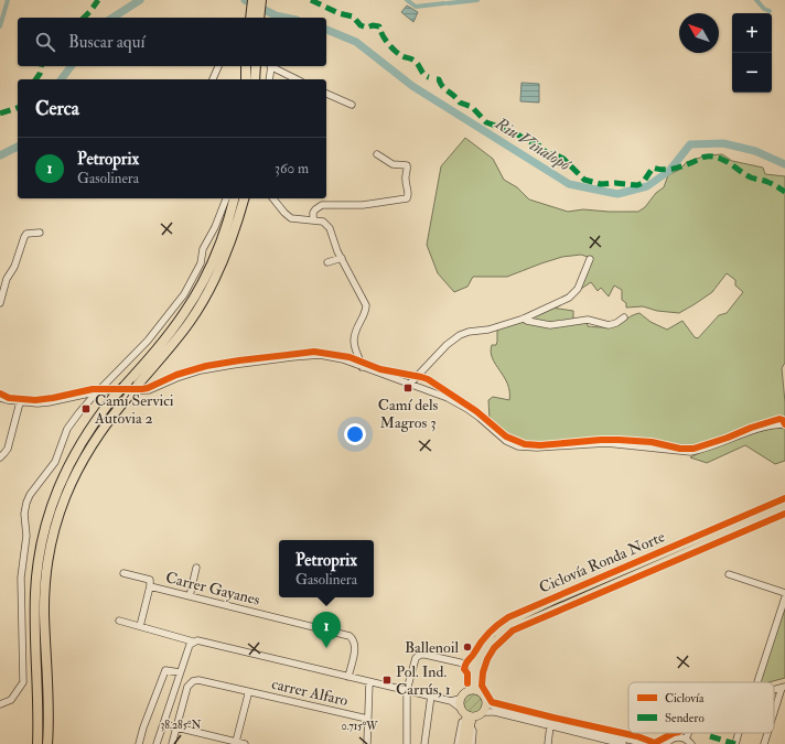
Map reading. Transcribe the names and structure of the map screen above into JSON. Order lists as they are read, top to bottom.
{
  "streets": {
    "street": ["Carrer Gayanes", "carrer Alfaro"],
    "cycle path": ["Ciclovía Ronda Norte"]
  },
  "water": ["Riu Vinalopó"],
  "places": {
    "transit": ["Camí dels Magros 3", "Camí Servici Autovia 2", "Pol. Ind. Carrús, 1"],
    "other": ["Ballenoil"]
  },
  "legend": ["Ciclovía", "Sendero"],
  "north": "top left",
  "page": {
    "map_buttons": ["+", "−"],
    "search": "Buscar aquí",
    "heading": "Cerca",
    "list": [
      {
        "mark": "1",
        "name": "Petroprix",
        "note": "Gasolinera",
        "value": "360 m"
      }
    ],
    "popup": ["Petroprix", "Gasolinera"],
    "pins": "1"
  },
  "coordinates": ["38.285°N", "0.715°W"]
}
